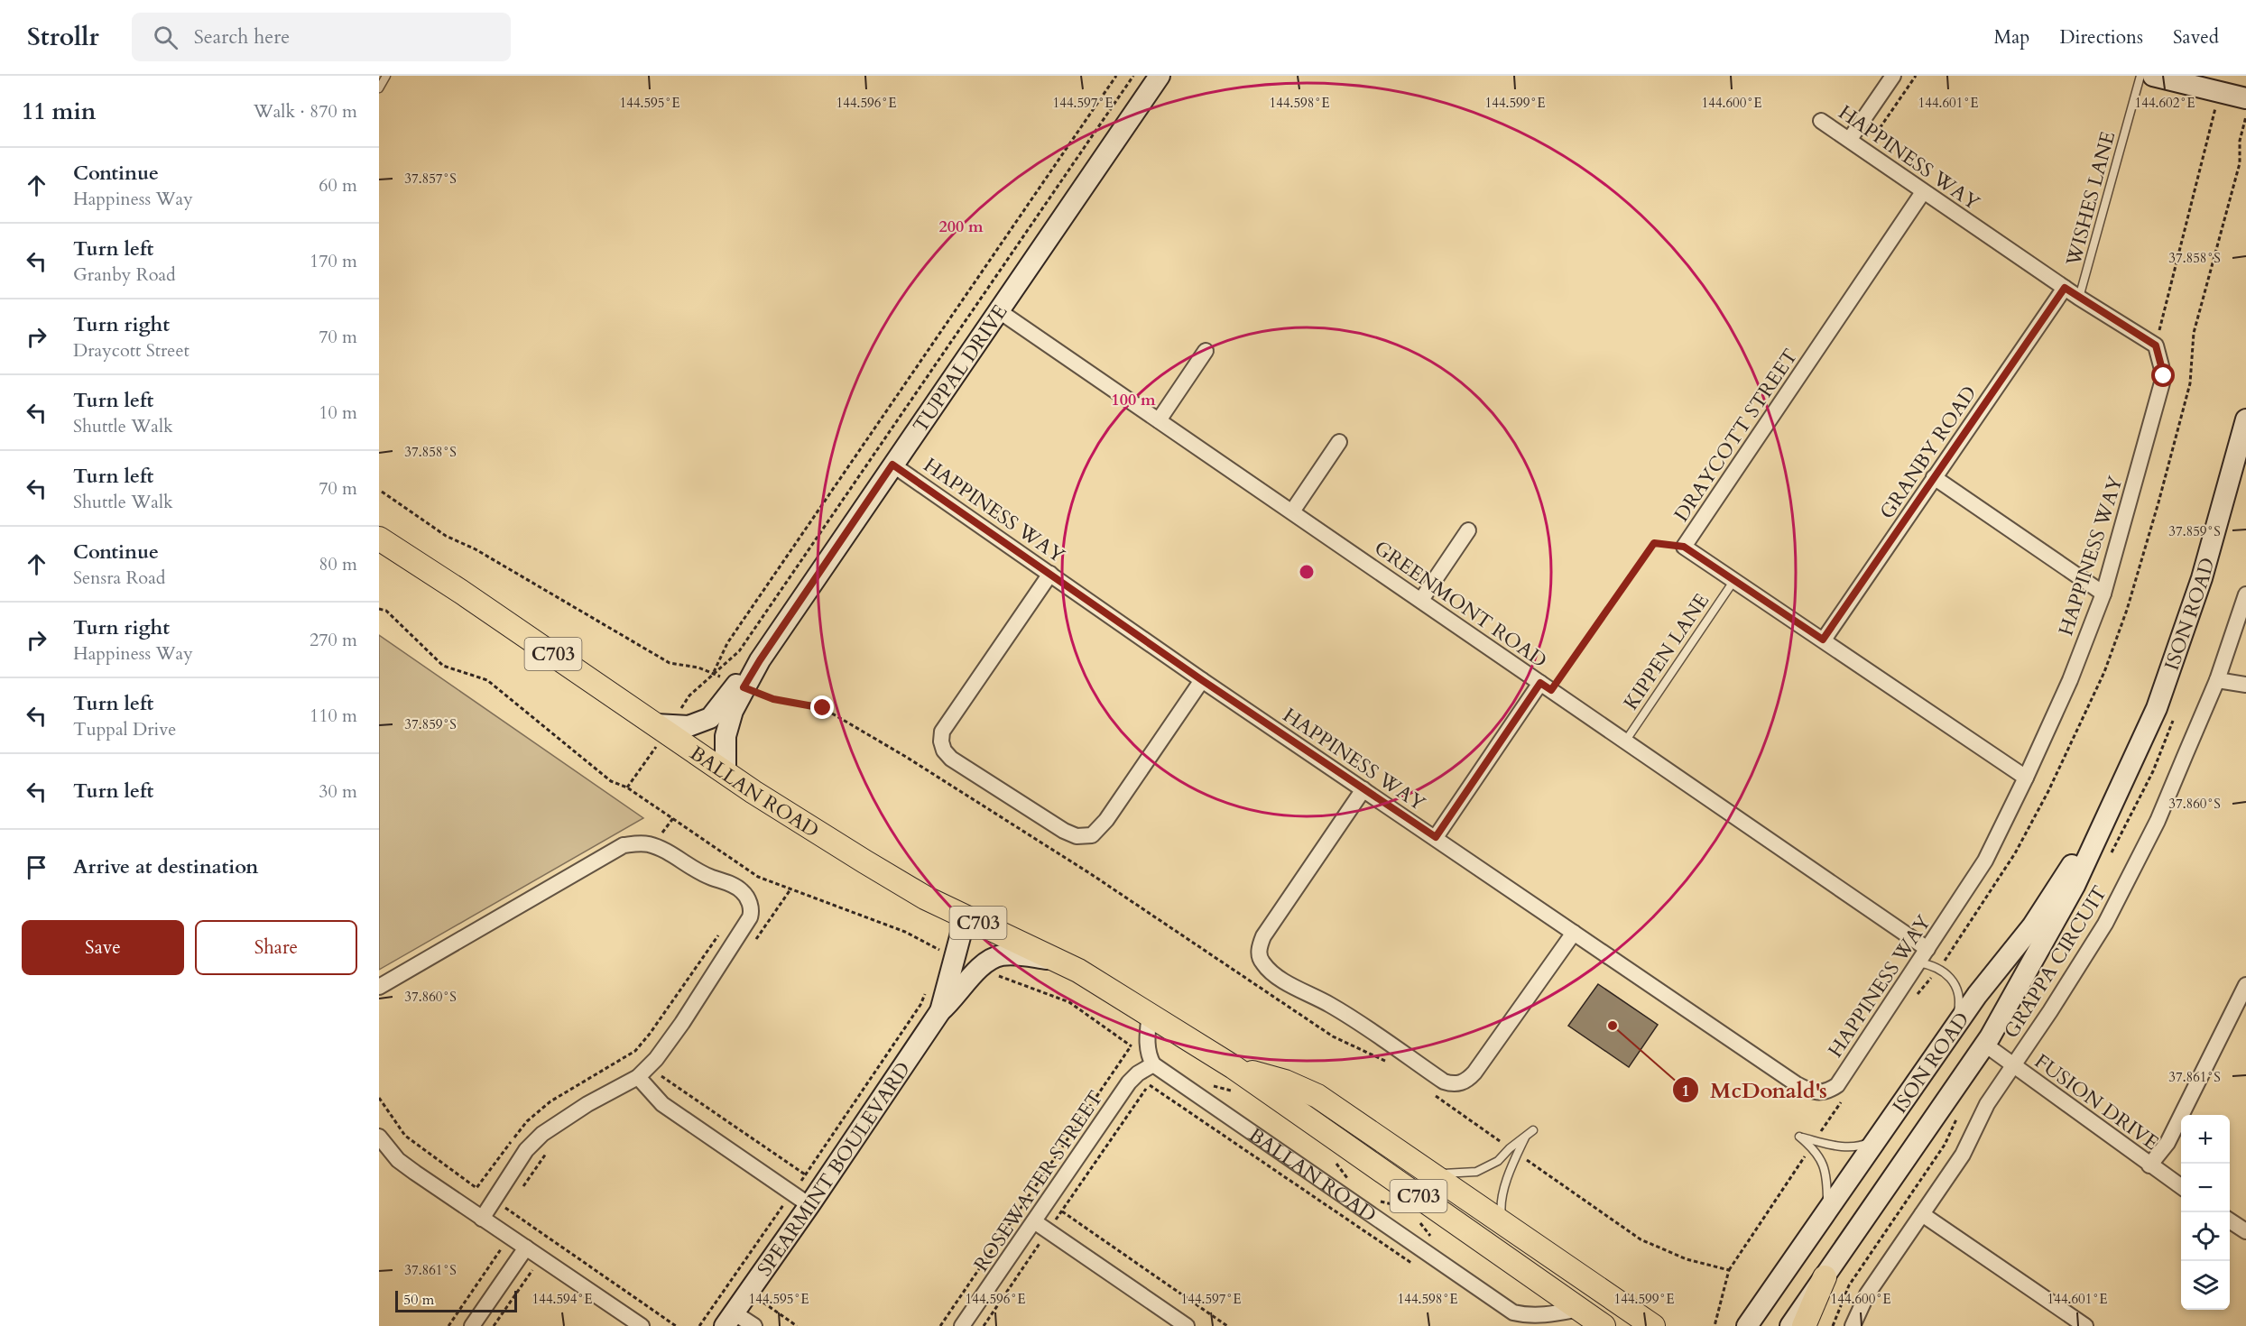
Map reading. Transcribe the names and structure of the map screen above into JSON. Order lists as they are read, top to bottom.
{
  "streets": {
    "main road": [
      "TUPPAL DRIVE",
      "ISON ROAD",
      "C703",
      "BALLAN ROAD",
      "SPEARMINT BOULEVARD"
    ],
    "street": [
      "HAPPINESS WAY",
      "DRAYCOTT STREET",
      "GRANBY ROAD",
      "GREENMONT ROAD",
      "GRAPPA CIRCUIT",
      "FUSION DRIVE",
      "ROSEWATER STREET"
    ],
    "lane": ["WISHES LANE", "KIPPEN LANE"]
  },
  "crossings": [
    ["HAPPINESS WAY", "WISHES LANE"],
    ["HAPPINESS WAY", "TUPPAL DRIVE"],
    ["HAPPINESS WAY", "DRAYCOTT STREET"],
    ["HAPPINESS WAY", "GRANBY ROAD"],
    ["HAPPINESS WAY", "GREENMONT ROAD"],
    ["TUPPAL DRIVE", "GREENMONT ROAD"],
    ["TUPPAL DRIVE", "BALLAN ROAD"],
    ["DRAYCOTT STREET", "GRANBY ROAD"],
    ["DRAYCOTT STREET", "KIPPEN LANE"],
    ["GREENMONT ROAD", "KIPPEN LANE"],
    ["ISON ROAD", "FUSION DRIVE"],
    ["BALLAN ROAD", "SPEARMINT BOULEVARD"],
    ["BALLAN ROAD", "ROSEWATER STREET"],
    ["GRAPPA CIRCUIT", "FUSION DRIVE"]
  ],
  "places": ["McDonald's"],
  "scale_bar": "50 m",
  "page": {
    "header": "Strollr",
    "search": "Search here",
    "nav": ["Map", "Directions", "Saved"],
    "heading": ["11 min", "Walk · 870 m"],
    "list": [
      ["Continue", "Happiness Way", "60 m"],
      ["Turn left", "Granby Road", "170 m"],
      ["Turn right", "Draycott Street", "70 m"],
      ["Turn left", "Shuttle Walk", "10 m"],
      ["Turn left", "Shuttle Walk", "70 m"],
      ["Continue", "Sensra Road", "80 m"],
      ["Turn right", "Happiness Way", "270 m"],
      ["Turn left", "Tuppal Drive", "110 m"],
      ["Turn left", "30 m"],
      "Arrive at destination"
    ],
    "buttons": ["Save", "Share"],
    "map_buttons": ["+", "−"],
    "scale": "50 m"
  },
  "coordinates": [
    "144.595°E",
    "144.596°E",
    "144.597°E",
    "144.598°E",
    "144.599°E",
    "144.600°E",
    "144.601°E",
    "144.602°E",
    "37.857°S",
    "37.858°S",
    "37.859°S",
    "37.860°S",
    "37.861°S",
    "144.594°E"
  ],
  "rings": ["200 m", "100 m"]
}
